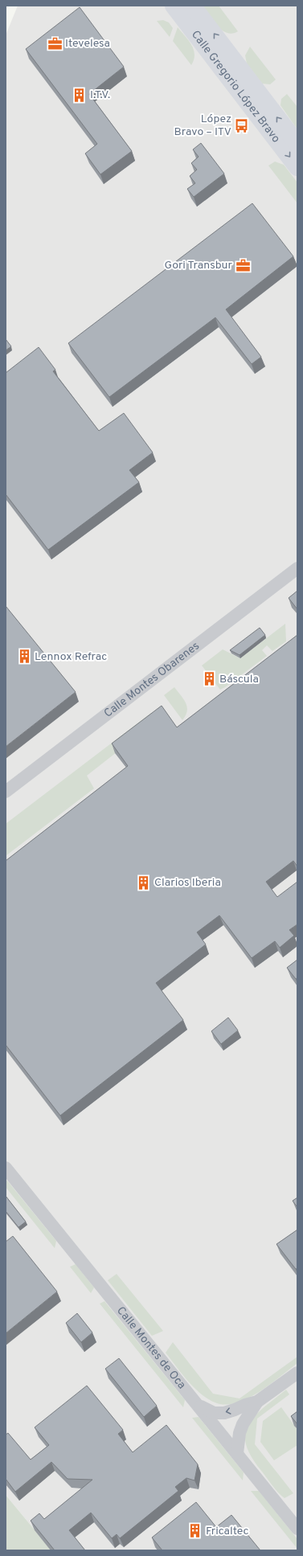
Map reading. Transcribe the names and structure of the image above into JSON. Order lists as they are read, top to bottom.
{
  "streets": {
    "main road": ["Calle Gregorio López Bravo"],
    "street": ["Calle Montes Obarenes", "Calle Montes de Oca"]
  },
  "places": {
    "office": ["Itevelesa", "Gori Transbur"],
    "building": [
      "I.T.V.",
      "Lennox Refrac",
      "Báscula",
      "Clarios Iberia",
      "Fricaltec"
    ],
    "bus stop": ["López Bravo – ITV"]
  }
}
